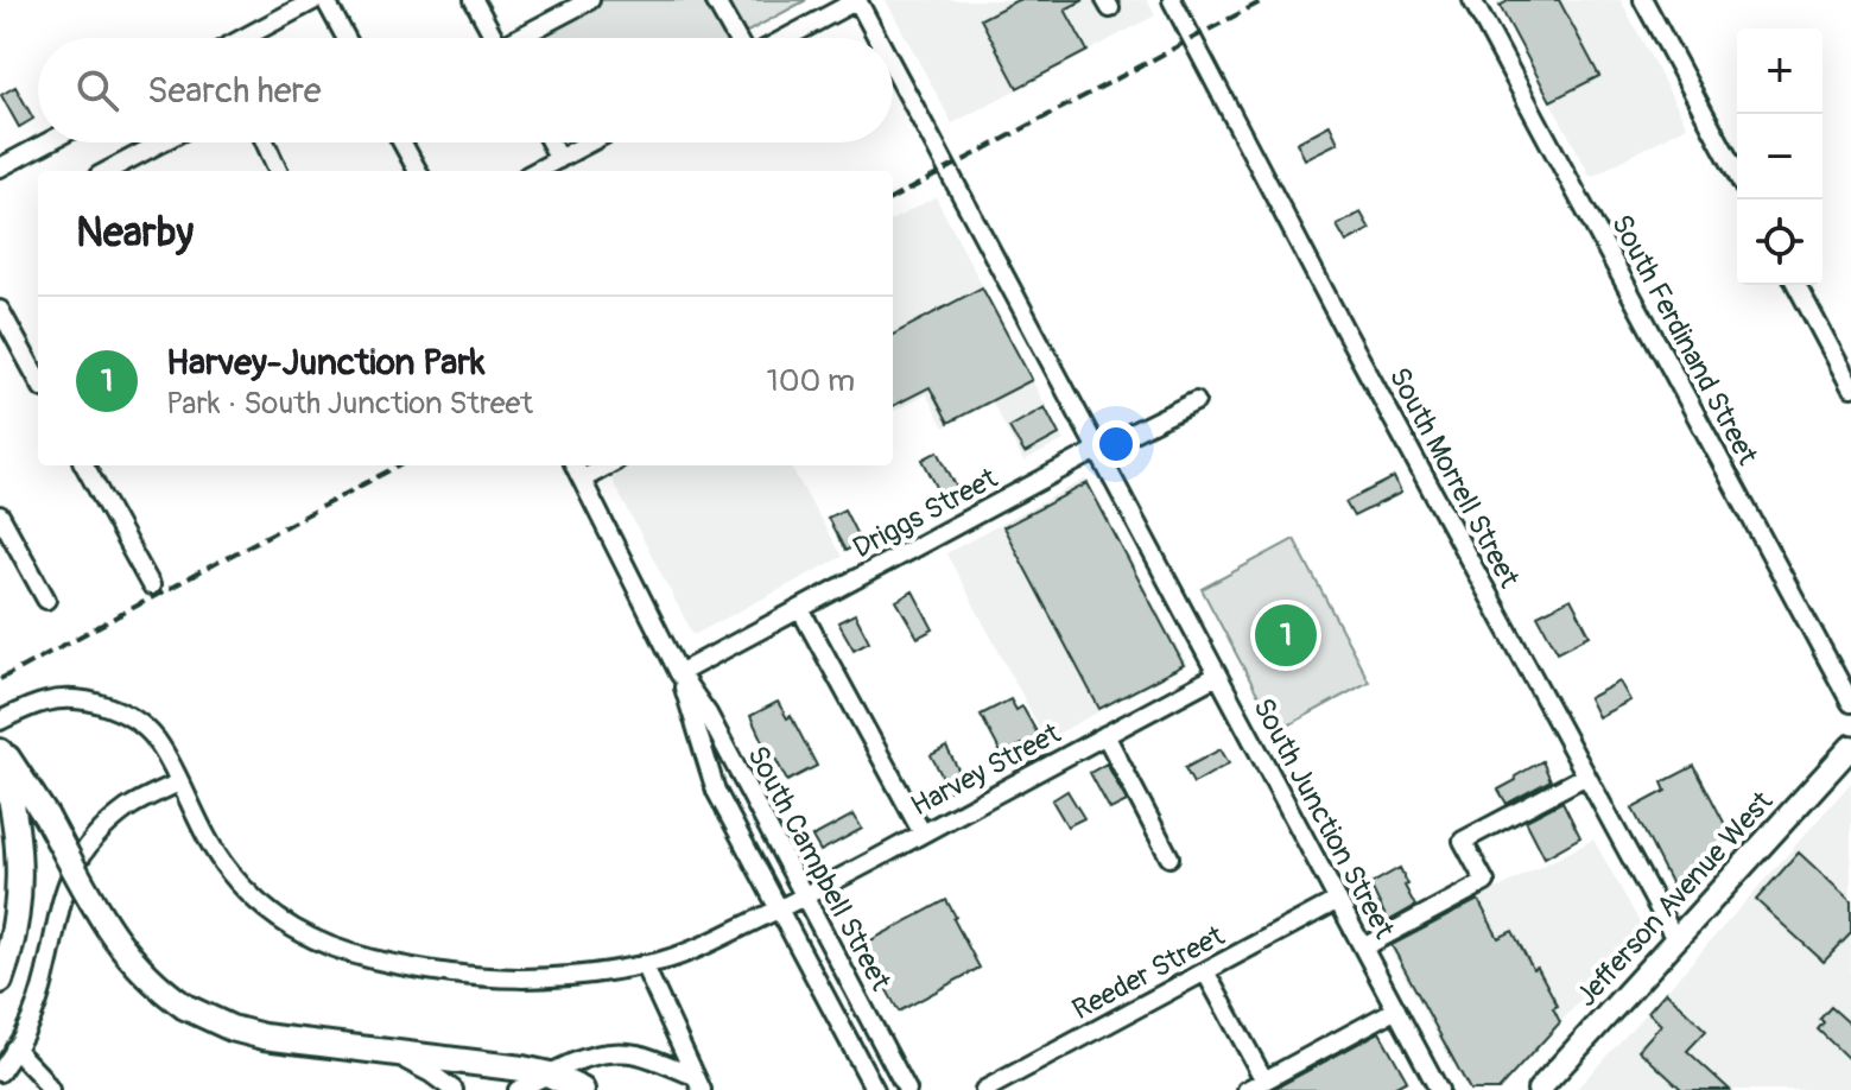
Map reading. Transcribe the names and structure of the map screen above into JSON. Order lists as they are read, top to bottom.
{
  "streets": {
    "main road": ["Jefferson Avenue West"],
    "street": [
      "South Ferdinand Street",
      "South Morrell Street",
      "Driggs Street",
      "Harvey Street",
      "South Junction Street",
      "South Campbell Street",
      "Reeder Street"
    ]
  },
  "crossings": [
    ["South Morrell Street", "Jefferson Avenue West"],
    ["Driggs Street", "South Junction Street"],
    ["Driggs Street", "South Campbell Street"],
    ["Harvey Street", "South Junction Street"],
    ["Harvey Street", "South Campbell Street"],
    ["South Junction Street", "Reeder Street"]
  ],
  "page": {
    "map_buttons": ["+", "−"],
    "search": "Search here",
    "heading": "Nearby",
    "list": [
      {
        "mark": "1",
        "name": "Harvey-Junction Park",
        "note": "Park · South Junction Street",
        "value": "100 m"
      }
    ],
    "pins": "1"
  }
}
